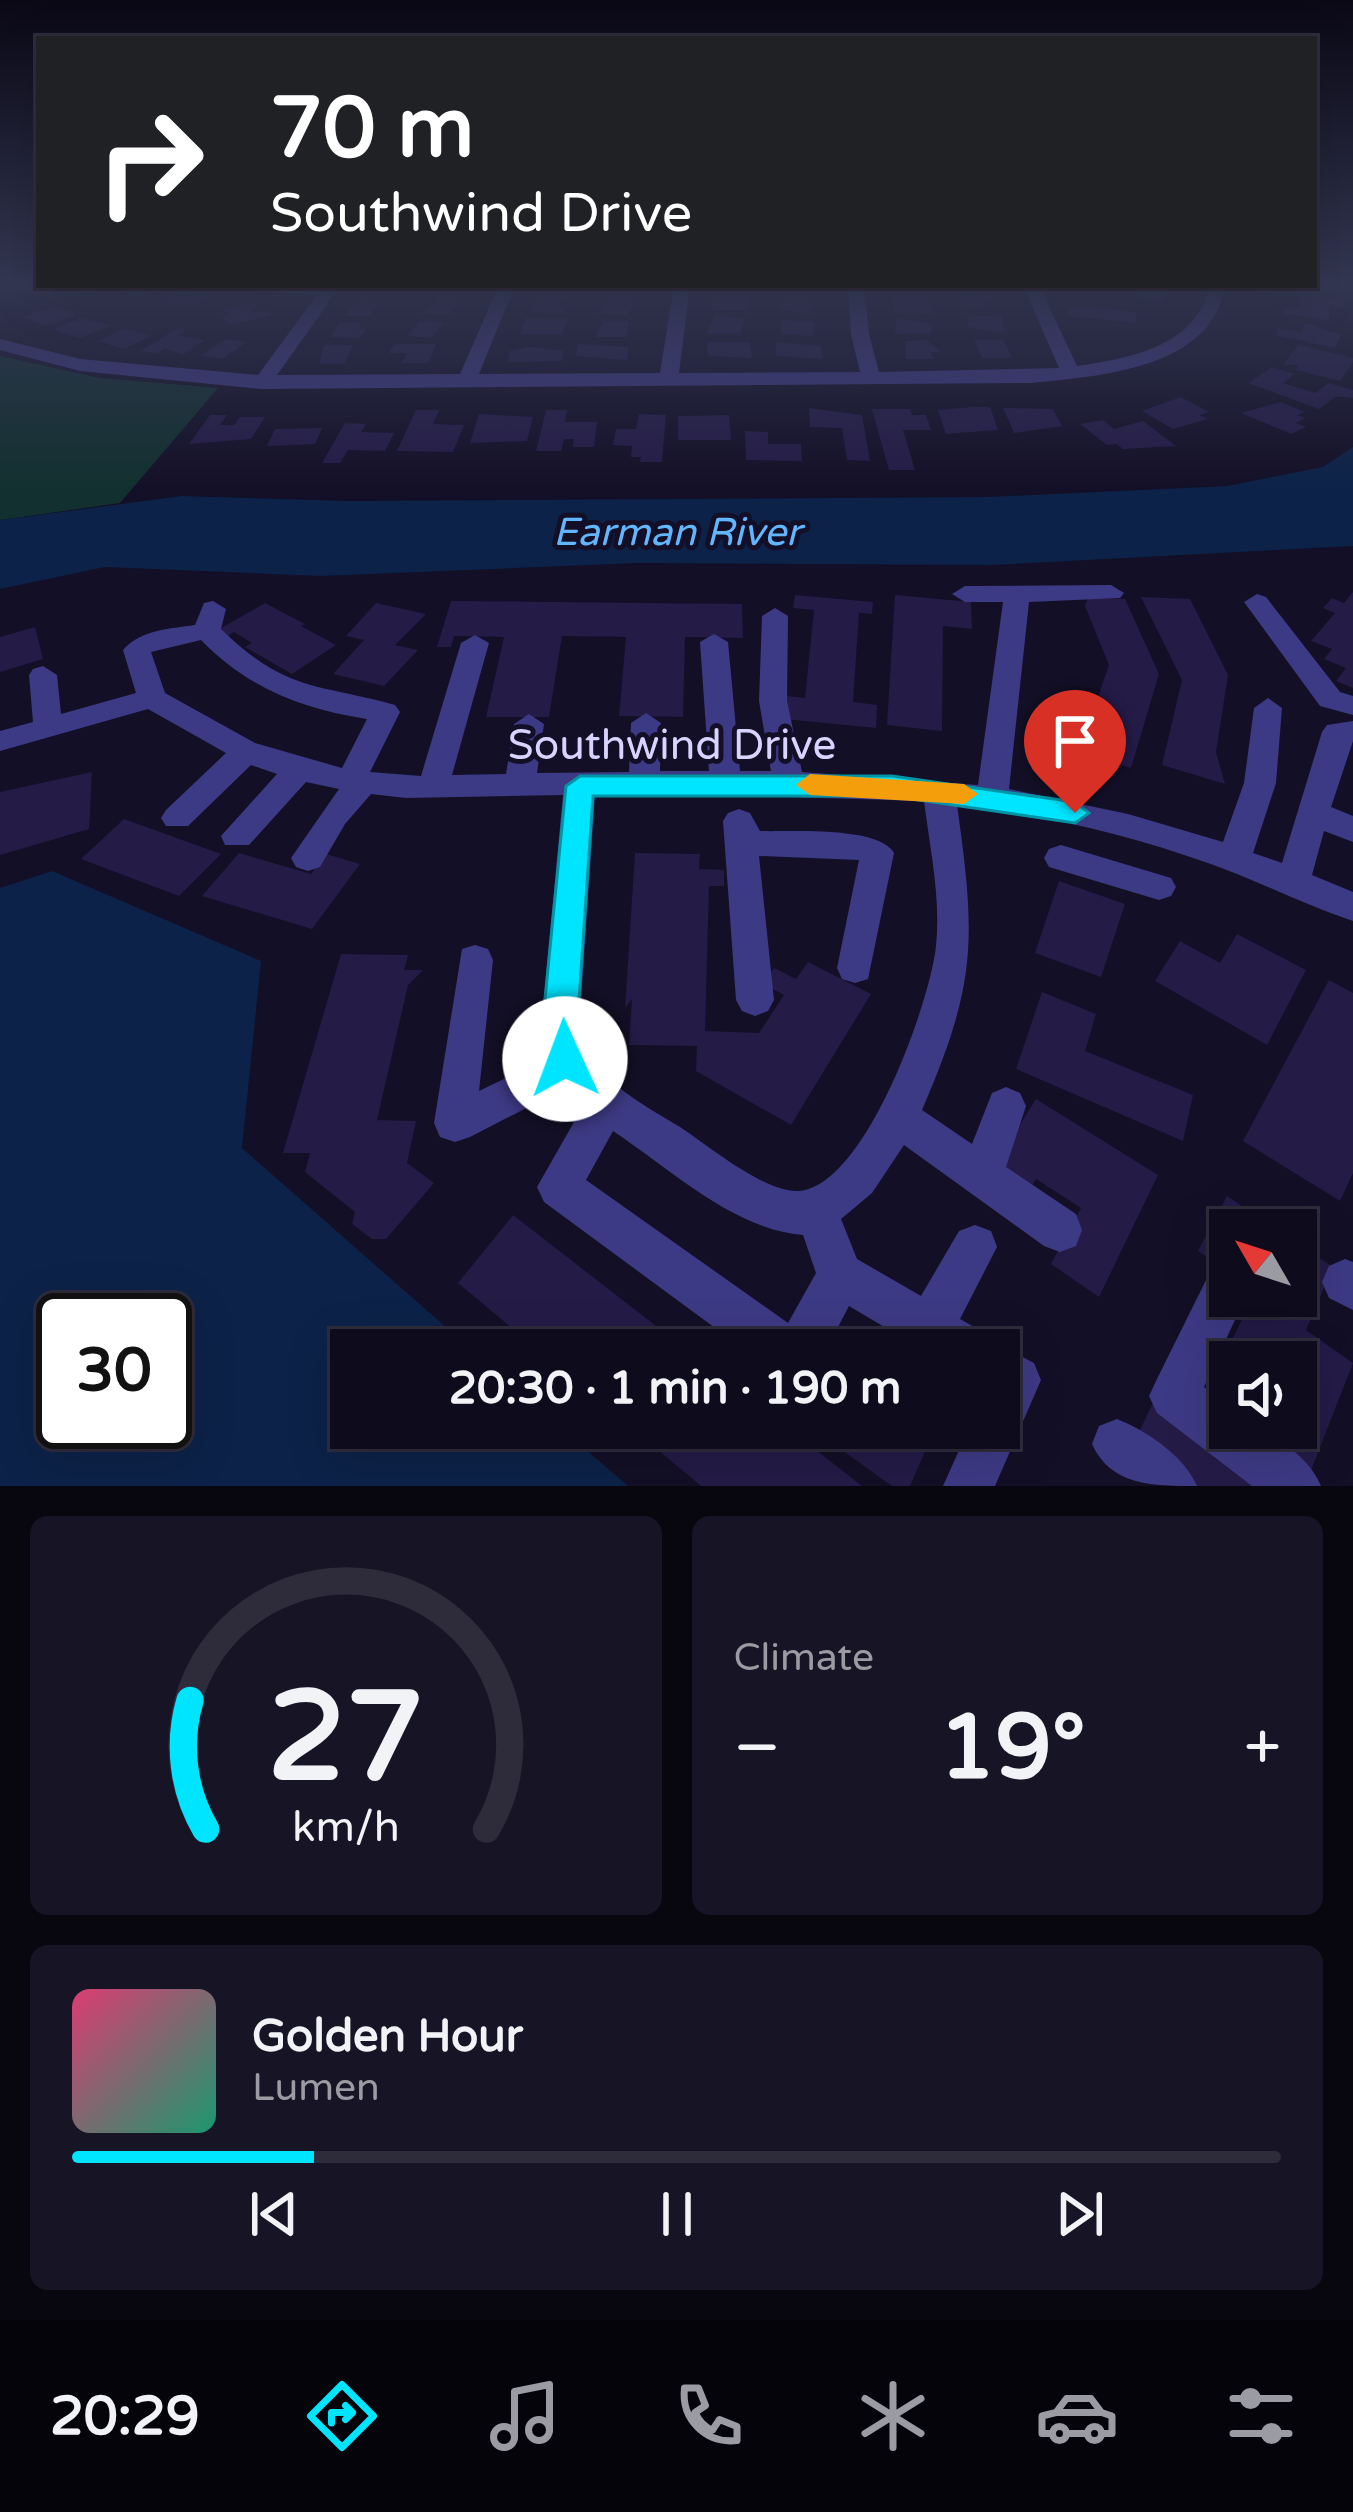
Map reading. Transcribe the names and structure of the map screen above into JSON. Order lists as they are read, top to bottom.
{
  "streets": {
    "street": ["Southwind Drive"]
  },
  "water": ["Earman River"],
  "north": "top left",
  "page": {
    "turn": ["70 m", "Southwind Drive"],
    "limit": "30",
    "trip": "20:30 · 1 min · 190 m",
    "tile": "Climate",
    "heat": ["−", "19°", "+"],
    "song": ["Golden Hour", "Lumen"],
    "tabs": "20:29",
    "gauge": ["27", "km/h"]
  }
}
